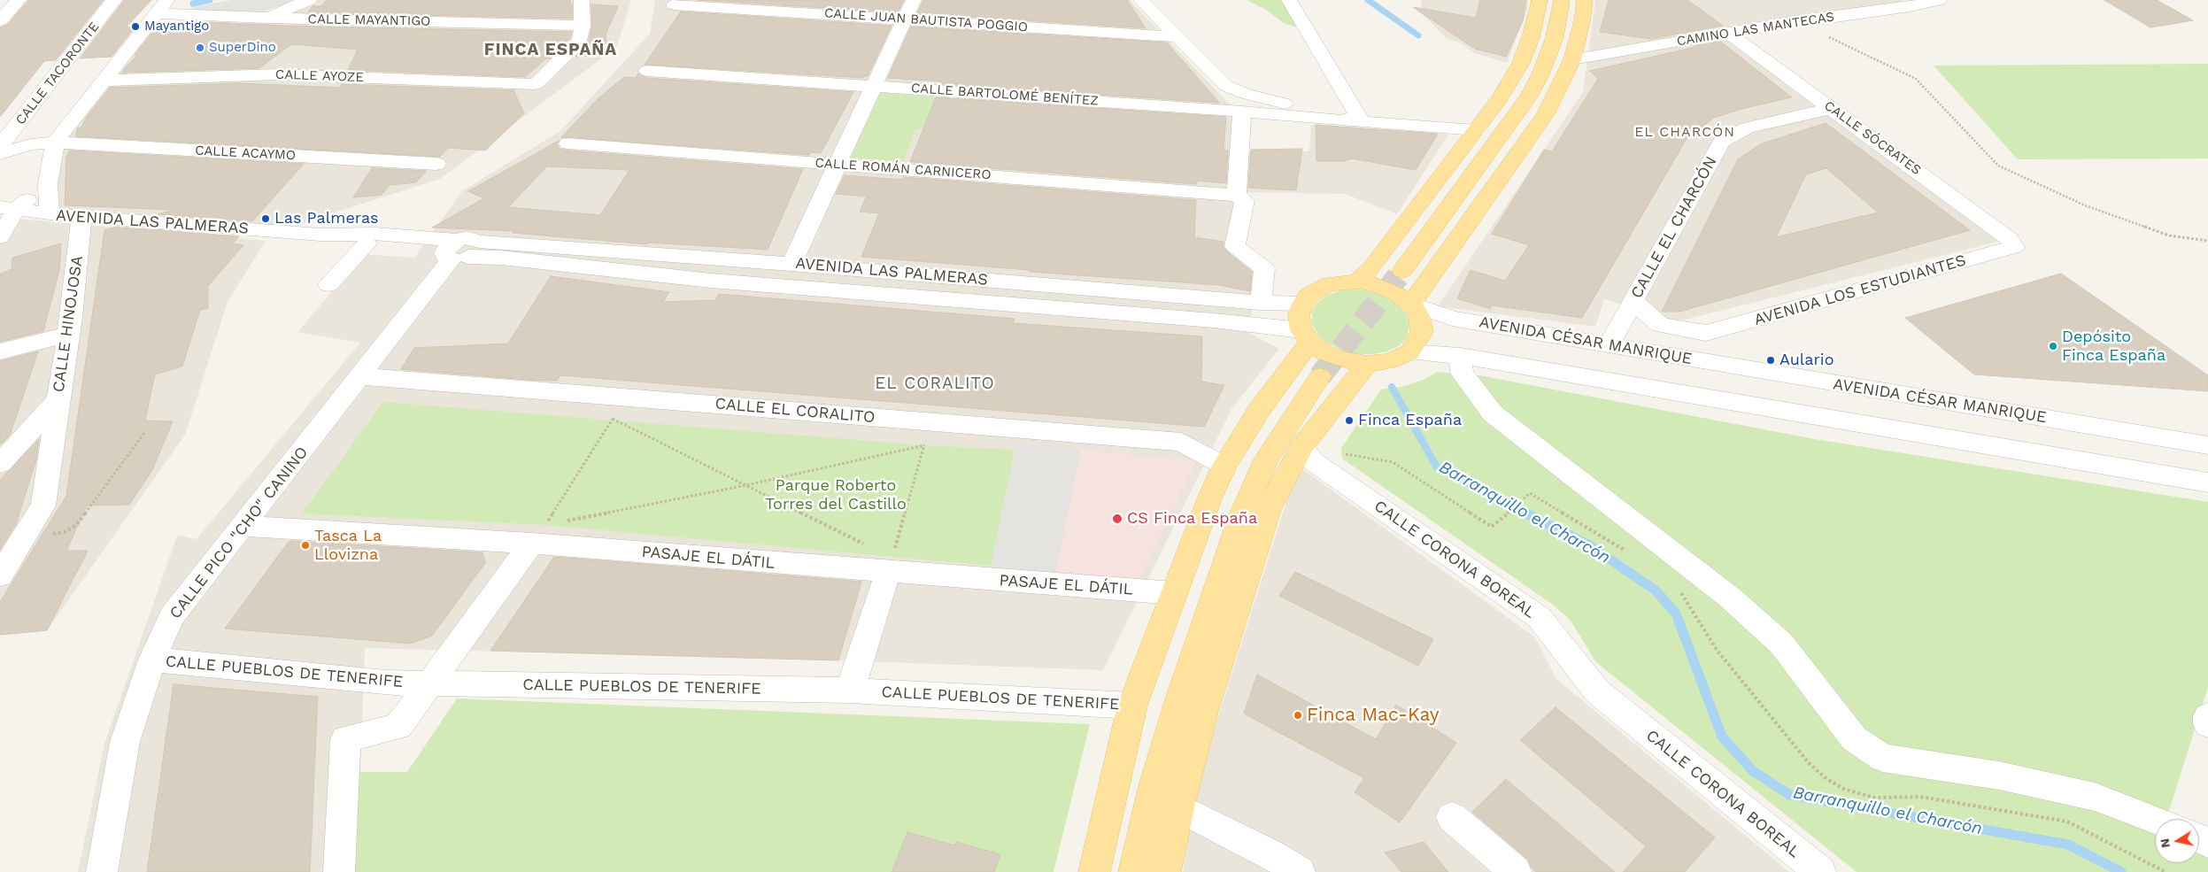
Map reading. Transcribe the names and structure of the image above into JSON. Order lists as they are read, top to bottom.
{
  "streets": {
    "street": [
      "CALLE MAYANTIGO",
      "CALLE JUAN BAUTISTA POGGIO",
      "CAMINO LAS MANTECAS",
      "CALLE TACORONTE",
      "CALLE AYOZE",
      "CALLE BARTOLOMÉ BENÍTEZ",
      "CALLE SÓCRATES",
      "CALLE ACAYMO",
      "CALLE ROMÁN CARNICERO",
      "AVENIDA LAS PALMERAS",
      "CALLE EL CHARCÓN",
      "AVENIDA LOS ESTUDIANTES",
      "CALLE HINOJOSA",
      "AVENIDA CÉSAR MANRIQUE",
      "CALLE EL CORALITO",
      "CALLE PICO \"CHO\" CANINO",
      "PASAJE EL DÁTIL",
      "CALLE CORONA BOREAL",
      "CALLE PUEBLOS DE TENERIFE"
    ]
  },
  "crossings": [
    ["CALLE MAYANTIGO", "CALLE AYOZE"],
    ["CAMINO LAS MANTECAS", "CALLE SÓCRATES"],
    ["CALLE SÓCRATES", "CALLE EL CHARCÓN"],
    ["CALLE SÓCRATES", "AVENIDA LOS ESTUDIANTES"],
    ["AVENIDA LAS PALMERAS", "CALLE HINOJOSA"],
    ["AVENIDA LAS PALMERAS", "AVENIDA CÉSAR MANRIQUE"],
    ["AVENIDA LAS PALMERAS", "CALLE PICO \"CHO\" CANINO"],
    ["CALLE EL CHARCÓN", "AVENIDA CÉSAR MANRIQUE"],
    ["CALLE EL CORALITO", "CALLE PICO \"CHO\" CANINO"],
    ["CALLE PICO \"CHO\" CANINO", "PASAJE EL DÁTIL"],
    ["CALLE PICO \"CHO\" CANINO", "CALLE PUEBLOS DE TENERIFE"]
  ],
  "districts": ["FINCA ESPAÑA", "EL CHARCÓN", "EL CORALITO"],
  "water": ["Barranquillo el Charcón"],
  "parks": ["Parque Roberto Torres del Castillo"],
  "places": [
    "Mayantigo",
    "SuperDino",
    "Las Palmeras",
    "Depósito Finca España",
    "Aulario",
    "Finca España",
    "CS Finca España",
    "Tasca La Llovizna",
    "Finca Mac-Kay"
  ],
  "north": "left"
}
